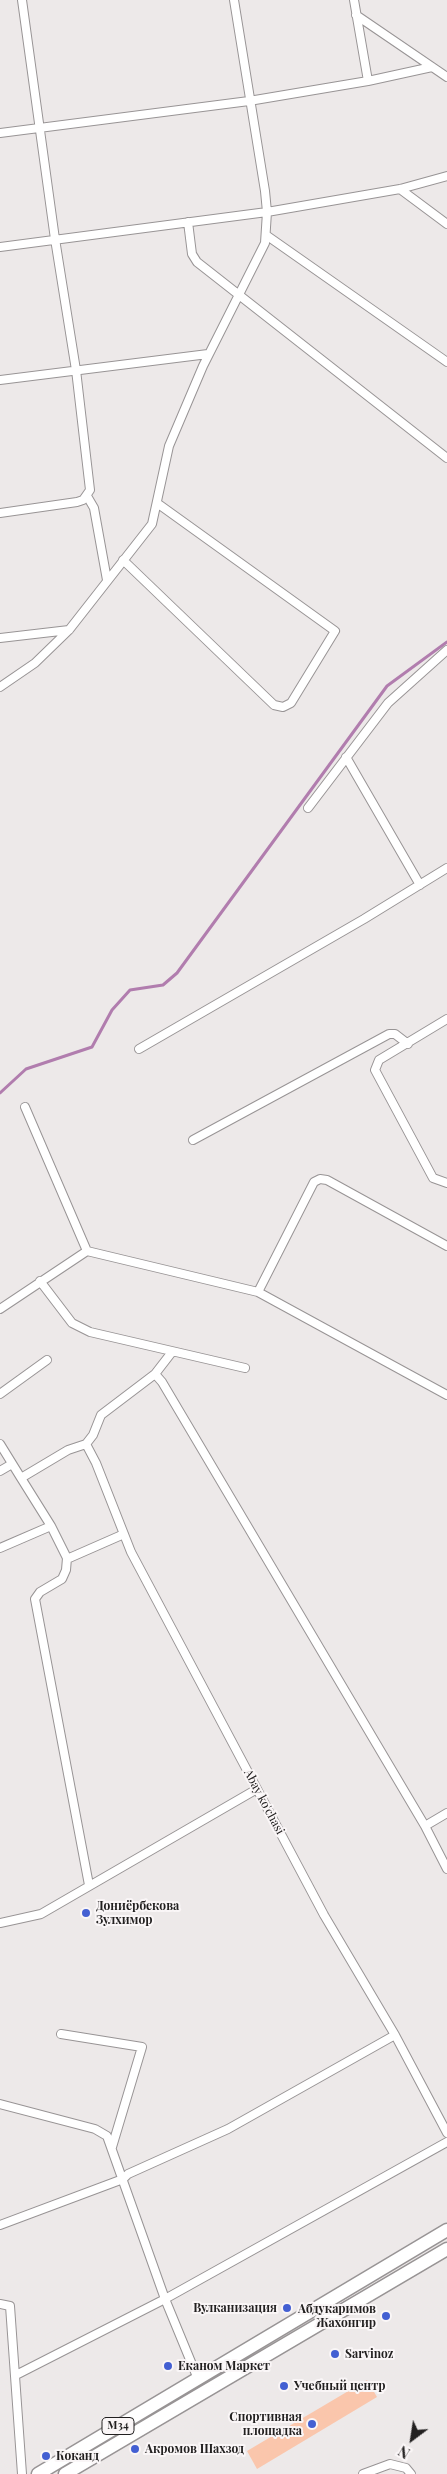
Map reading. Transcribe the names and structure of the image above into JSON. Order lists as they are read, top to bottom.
{
  "streets": {
    "main road": ["M34"],
    "street": ["Abay ko'chasi"]
  },
  "places": [
    "Дониёрбекова Зулхимор",
    "Вулканизация",
    "Абдукаримов Жахонгир",
    "Sarvinoz",
    "Еканом Маркет",
    "Учебный центр",
    "Спортивная площадка",
    "Акромов Шахзод",
    "Коканд"
  ],
  "north": "bottom left"
}
